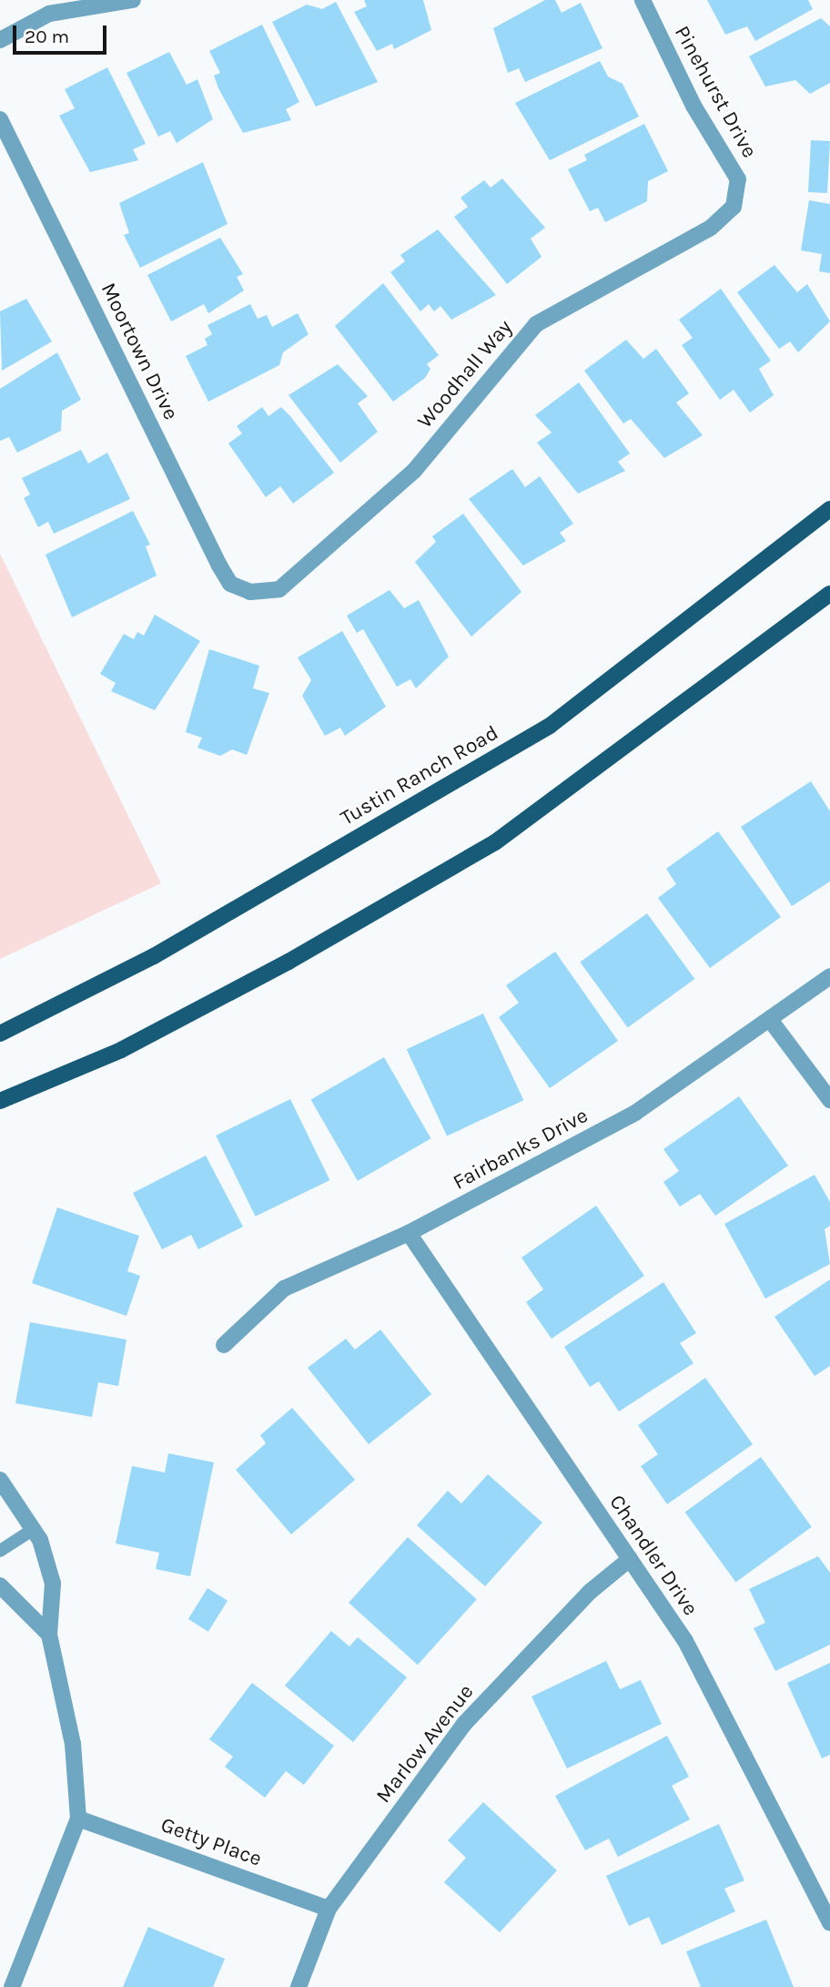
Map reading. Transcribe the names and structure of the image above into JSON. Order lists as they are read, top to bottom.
{
  "streets": {
    "main road": ["Tustin Ranch Road"],
    "street": [
      "Pinehurst Drive",
      "Moortown Drive",
      "Woodhall Way",
      "Fairbanks Drive",
      "Chandler Drive",
      "Marlow Avenue",
      "Getty Place"
    ]
  },
  "crossings": [
    ["Pinehurst Drive", "Woodhall Way"],
    ["Moortown Drive", "Woodhall Way"],
    ["Fairbanks Drive", "Chandler Drive"],
    ["Chandler Drive", "Marlow Avenue"],
    ["Marlow Avenue", "Getty Place"]
  ],
  "scale_bar": "20 m"
}
